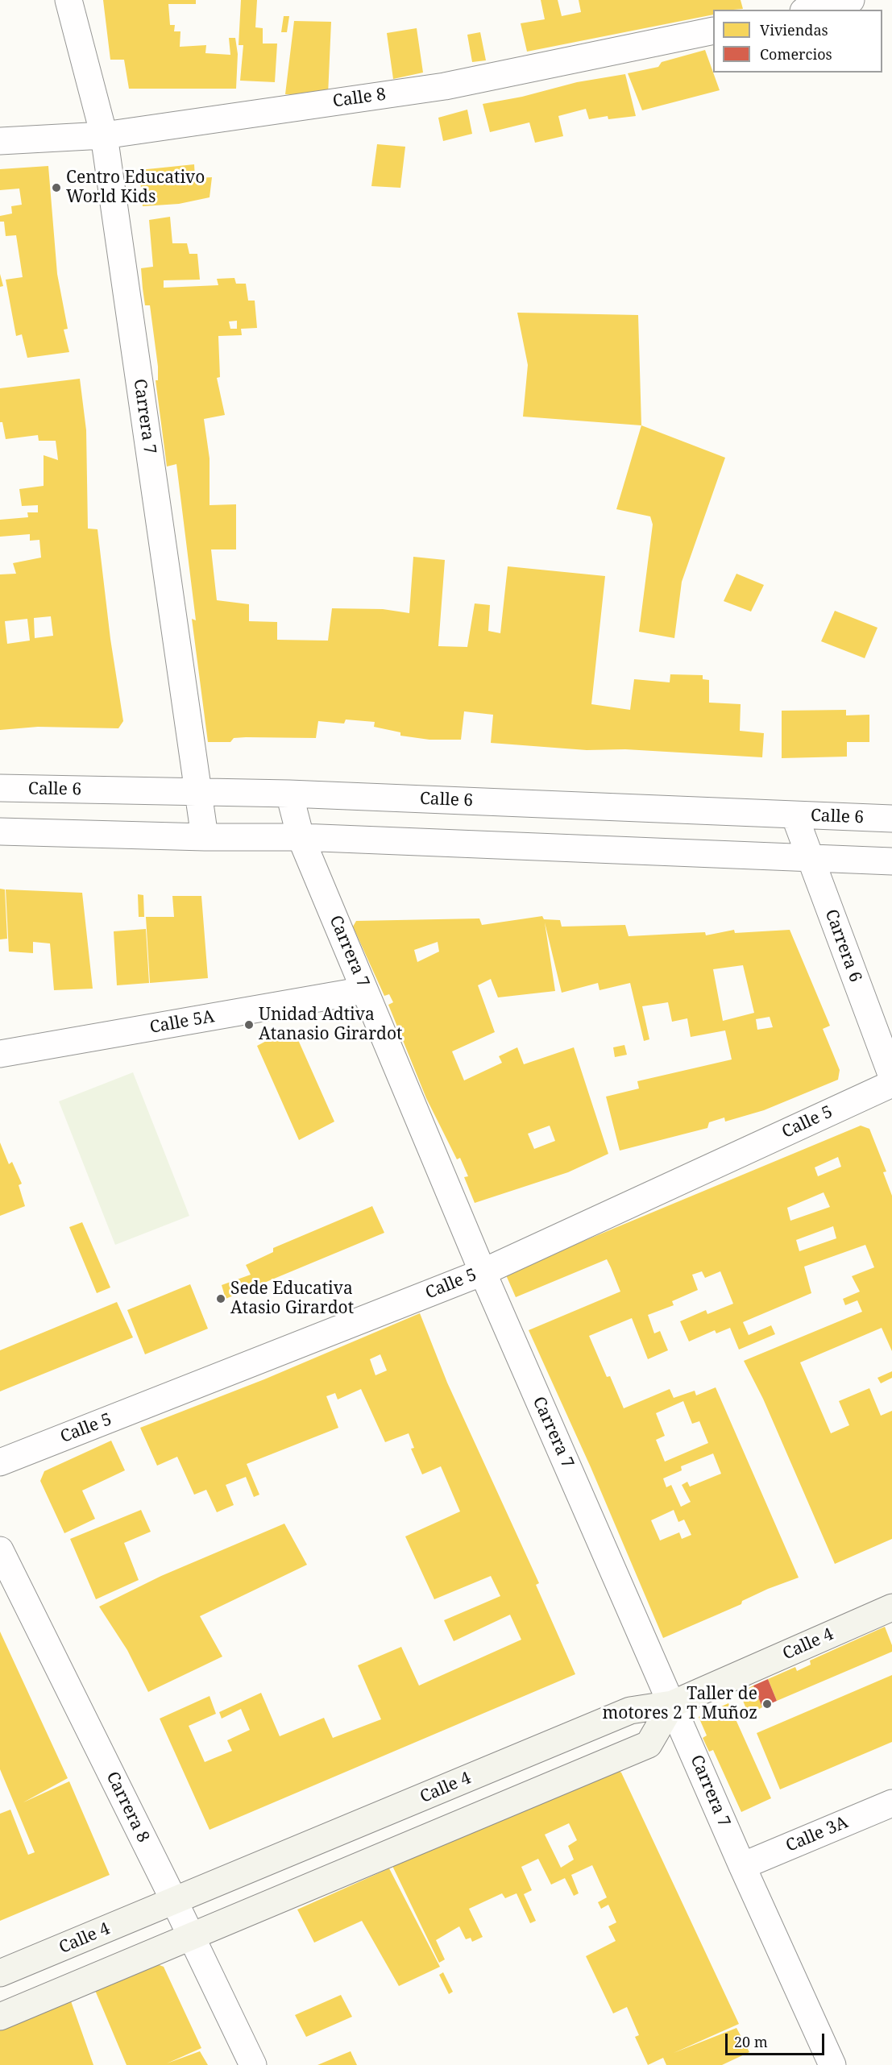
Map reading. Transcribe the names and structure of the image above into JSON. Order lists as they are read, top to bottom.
{
  "streets": {
    "street": [
      "Calle 8",
      "Carrera 7",
      "Calle 6",
      "Carrera 6",
      "Calle 5A",
      "Calle 5",
      "Calle 4",
      "Carrera 8",
      "Calle 3A"
    ]
  },
  "crossings": [
    ["Calle 8", "Carrera 7"],
    ["Carrera 7", "Calle 6"],
    ["Carrera 7", "Calle 5A"],
    ["Carrera 7", "Calle 5"],
    ["Carrera 7", "Calle 4"],
    ["Carrera 7", "Calle 3A"],
    ["Calle 6", "Carrera 6"],
    ["Calle 4", "Carrera 8"]
  ],
  "places": [
    "Centro Educativo World Kids",
    "Unidad Adtiva Atanasio Girardot",
    "Sede Educativa Atasio Girardot",
    "Taller de motores 2 T Muñoz"
  ],
  "legend": ["Viviendas", "Comercios"],
  "scale_bar": "20 m"
}
